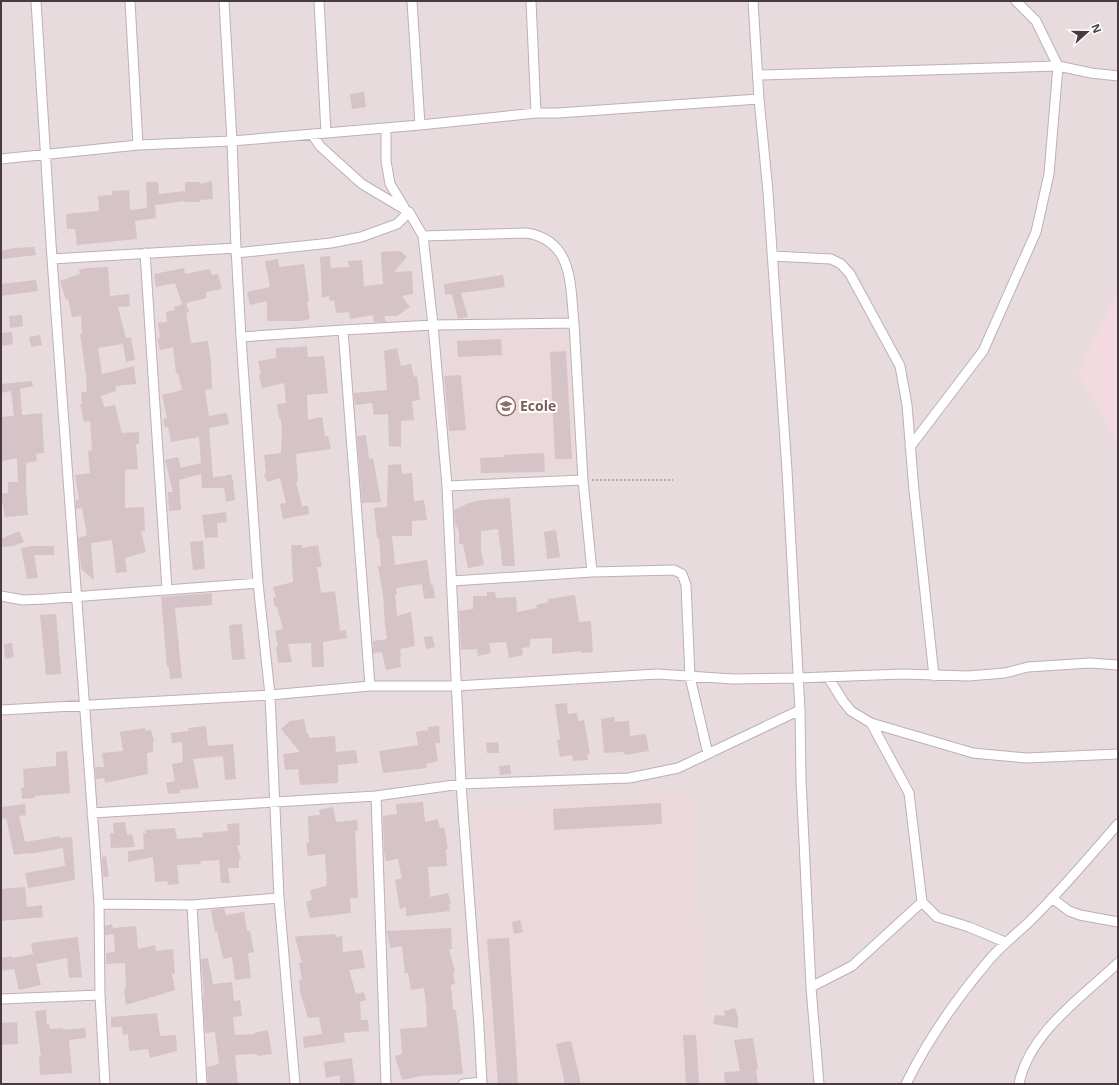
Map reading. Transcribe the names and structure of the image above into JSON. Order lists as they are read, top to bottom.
{
  "places": {
    "school or university": ["Ecole"]
  },
  "north": "right"
}
